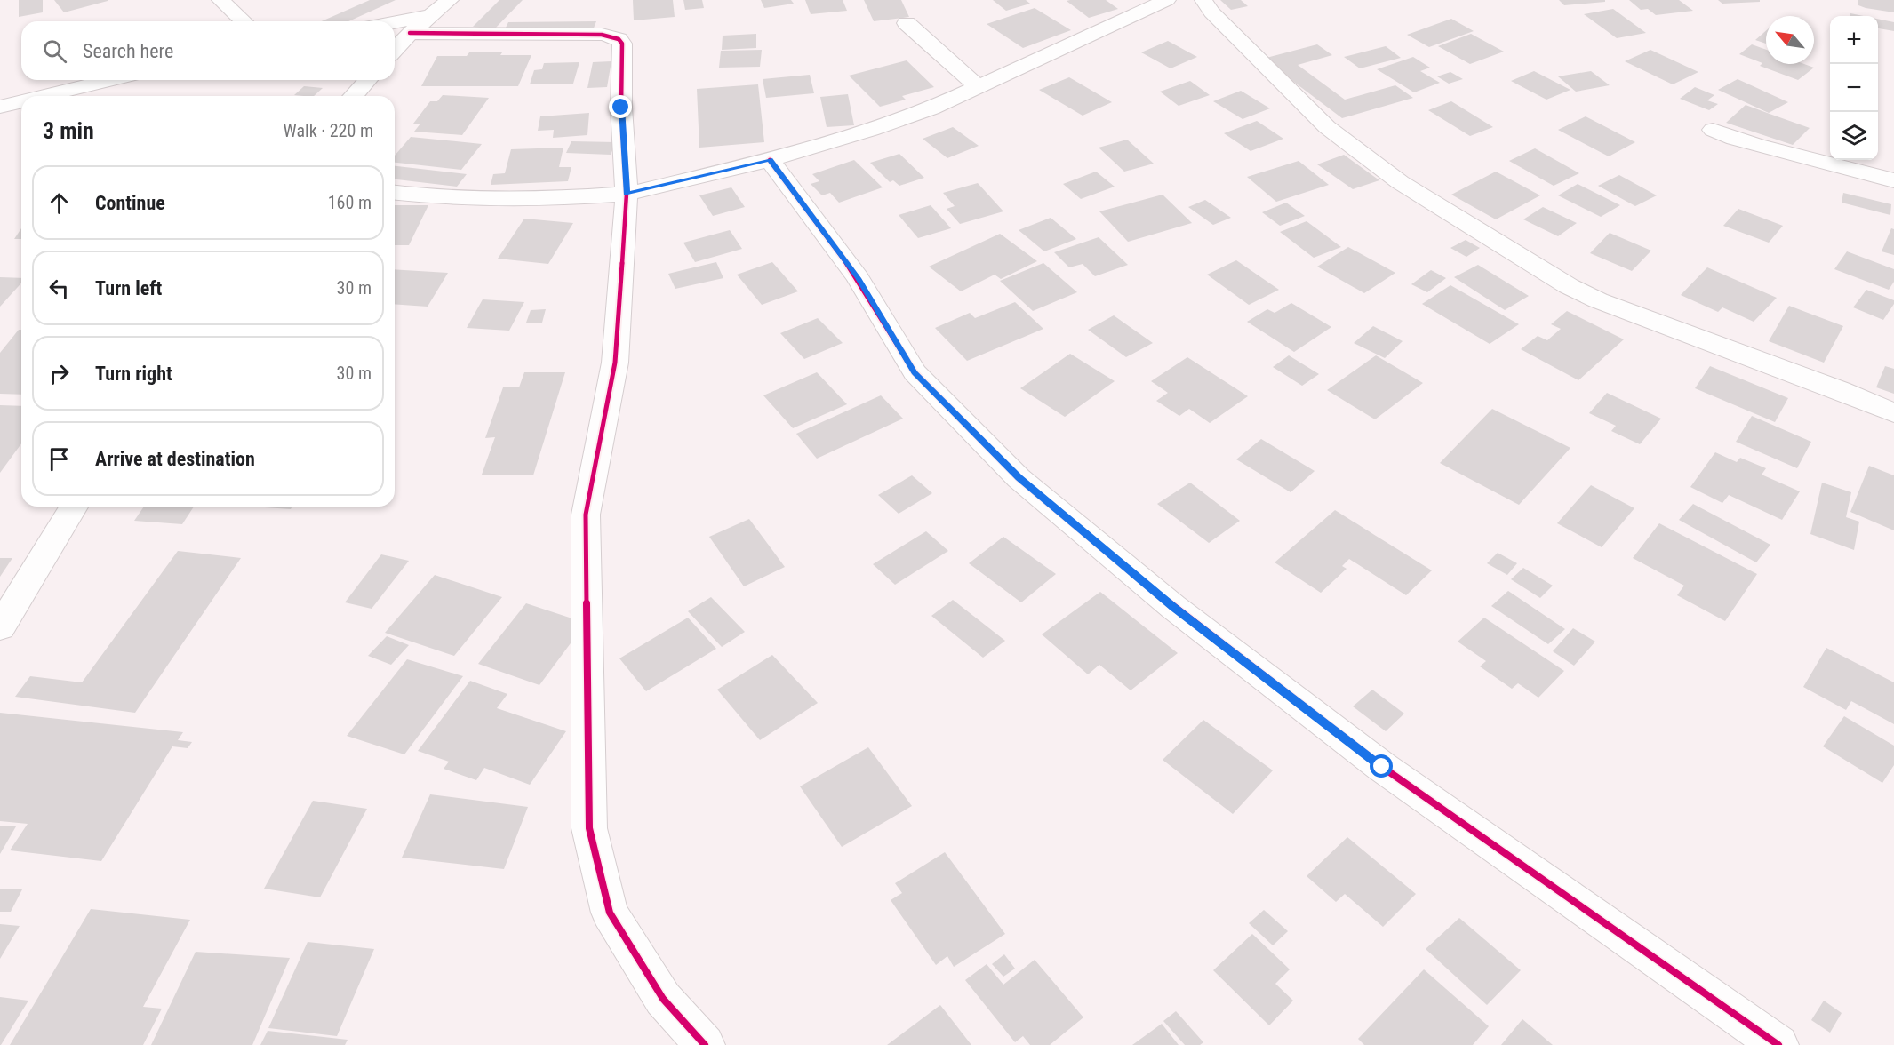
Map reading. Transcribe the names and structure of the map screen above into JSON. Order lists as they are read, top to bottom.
{
  "north": "top left",
  "page": {
    "map_buttons": ["+", "−"],
    "search": "Search here",
    "heading": ["3 min", "Walk · 220 m"],
    "list": [
      ["Continue", "160 m"],
      ["Turn left", "30 m"],
      ["Turn right", "30 m"],
      "Arrive at destination"
    ]
  }
}
